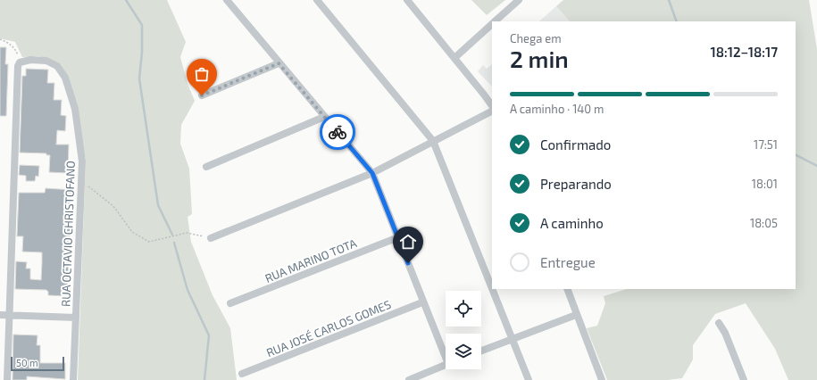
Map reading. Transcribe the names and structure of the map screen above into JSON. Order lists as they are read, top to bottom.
{
  "streets": {
    "street": ["RUA OCTAVIO CHRISTOFANO", "RUA MARINO TOTA", "RUA JOSÉ CARLOS GOMES"]
  },
  "scale_bar": "50 m",
  "page": {
    "heading": ["2 min", "Chega em", "18:12–18:17"],
    "bar": "A caminho · 140 m",
    "list": [
      ["Confirmado", "17:51"],
      ["Preparando", "18:01"],
      ["A caminho", "18:05"],
      "Entregue"
    ],
    "scale": "50 m"
  }
}
